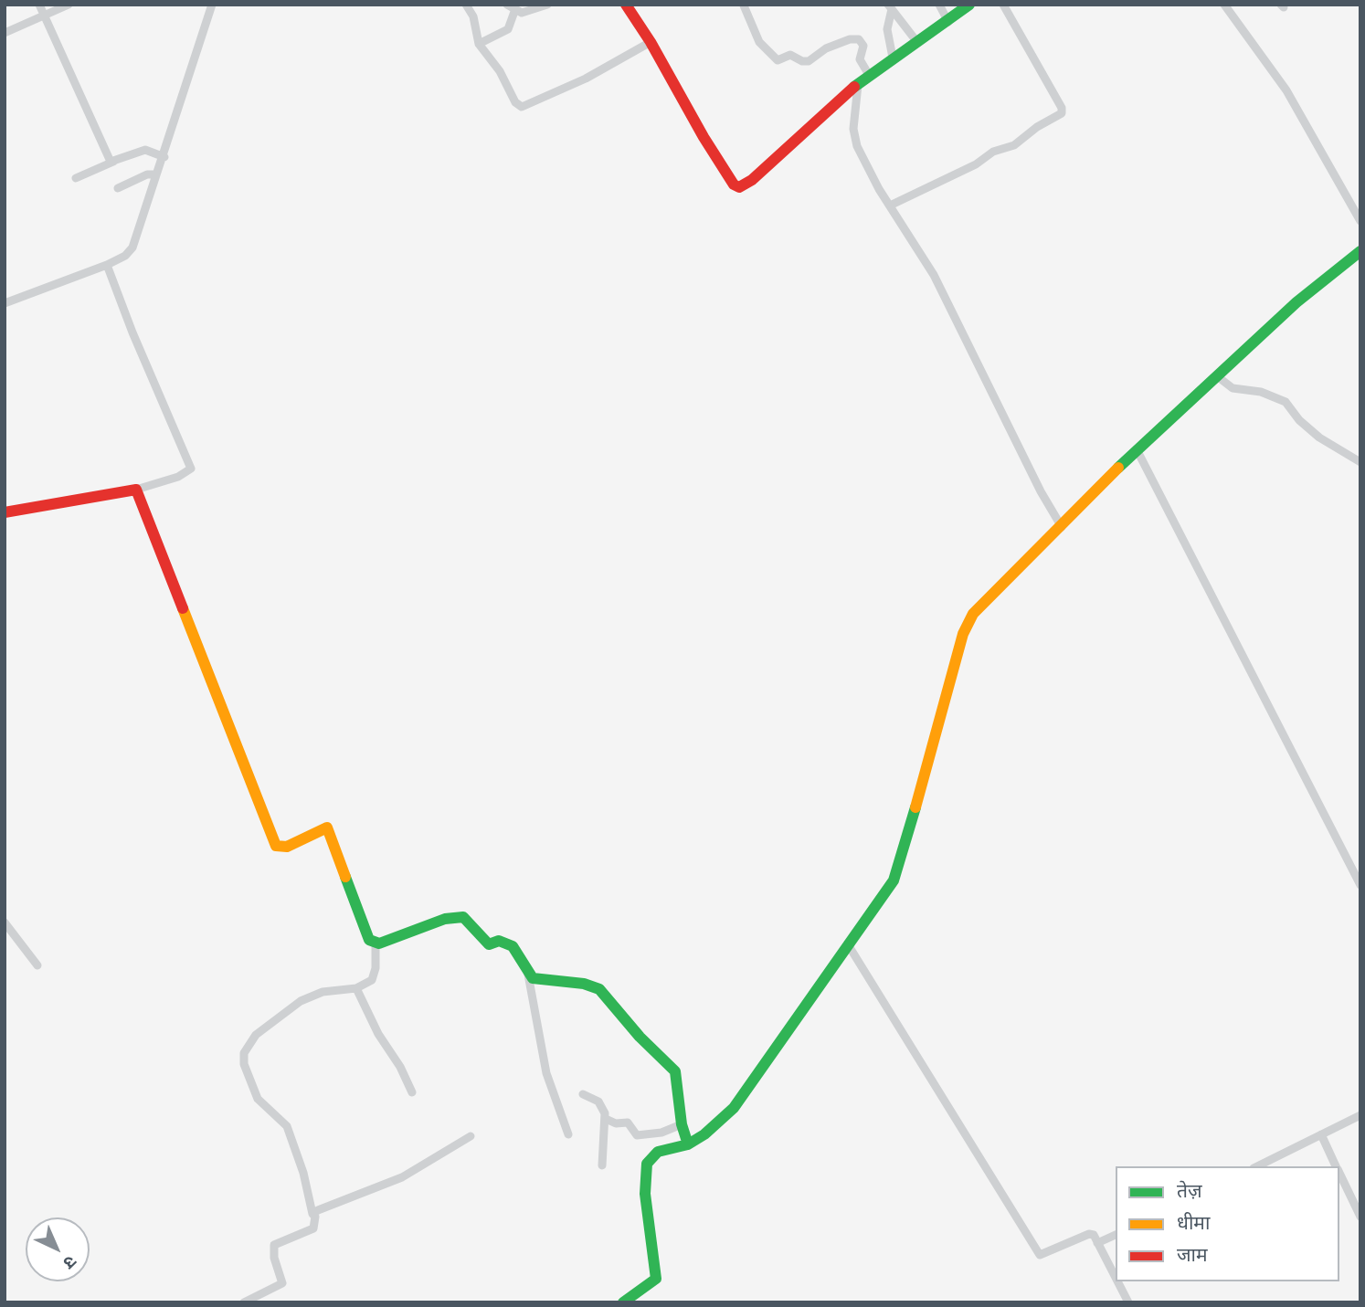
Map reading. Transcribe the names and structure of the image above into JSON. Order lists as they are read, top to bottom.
{
  "legend": ["तेज़", "धीमा", "जाम"],
  "north": "bottom right"
}
